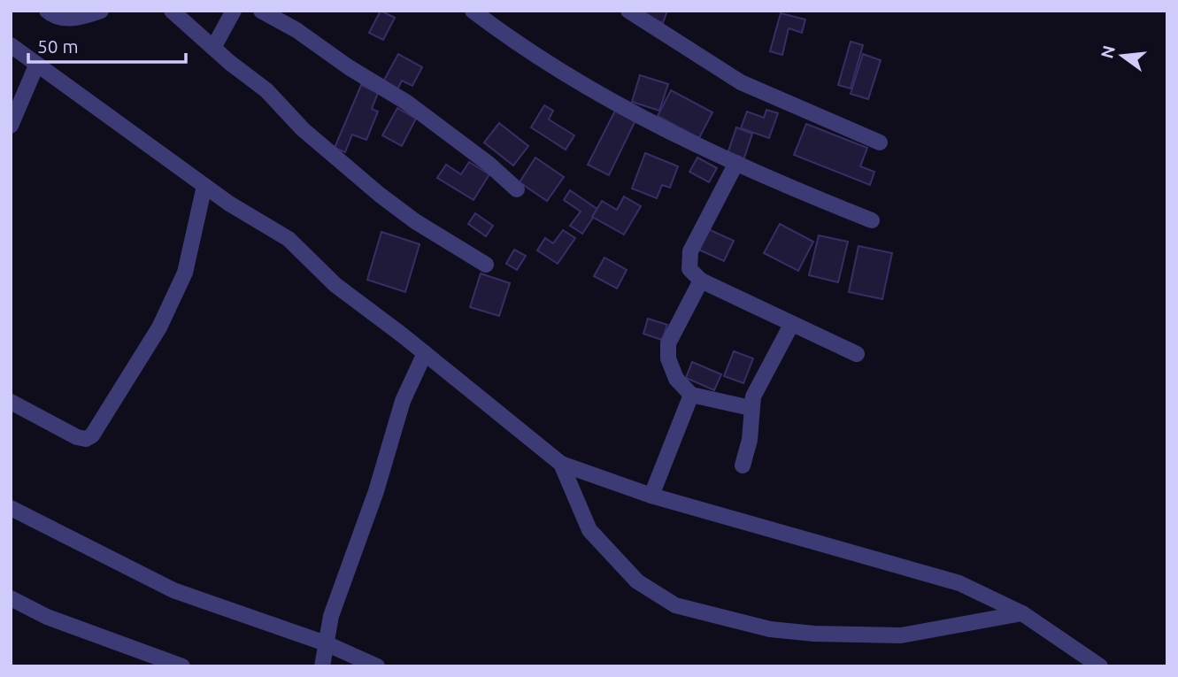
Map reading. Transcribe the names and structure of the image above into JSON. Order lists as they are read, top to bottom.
{
  "scale_bar": "50 m",
  "north": "left"
}
